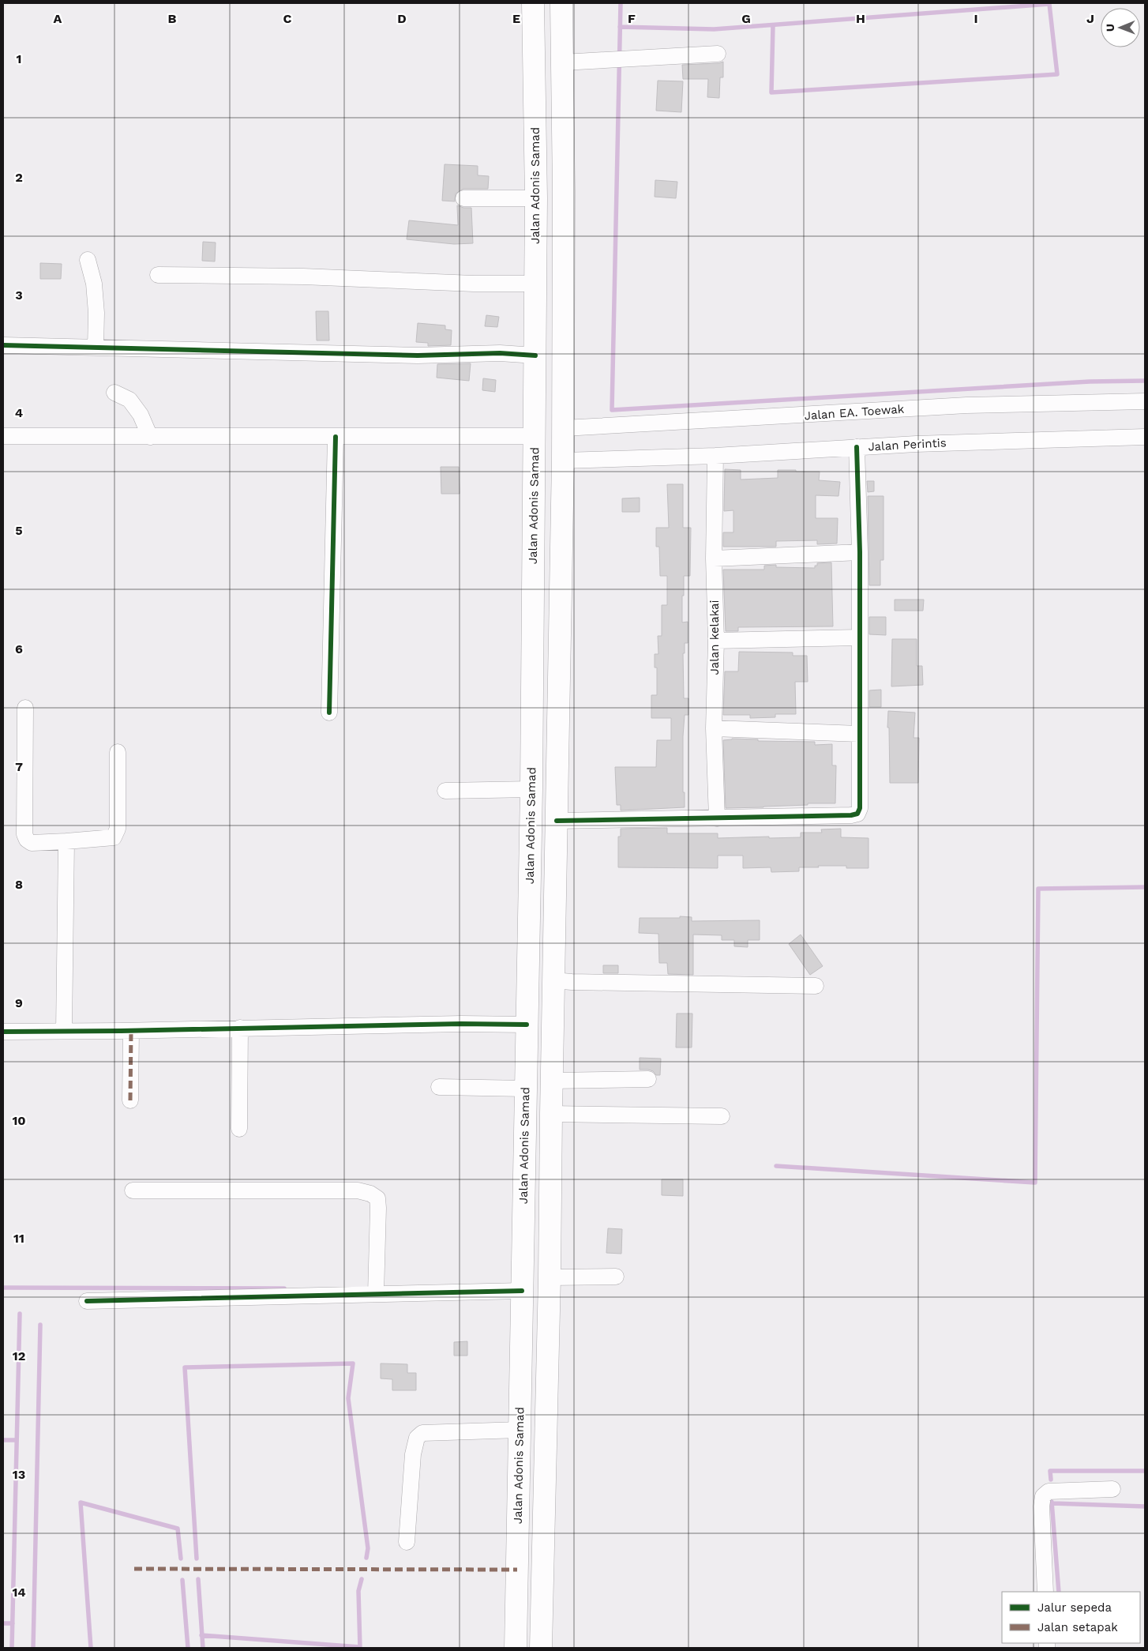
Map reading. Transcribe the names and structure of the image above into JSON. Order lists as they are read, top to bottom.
{
  "streets": {
    "highway": ["Jalan Adonis Samad"],
    "street": ["Jalan EA. Toewak", "Jalan Perintis", "Jalan kelakai"]
  },
  "crossings": [
    ["Jalan Perintis", "Jalan kelakai"]
  ],
  "legend": ["Jalur sepeda", "Jalan setapak"],
  "north": "left",
  "grid": {
    "columns": [
      "A",
      "B",
      "C",
      "D",
      "E",
      "F",
      "G",
      "H",
      "I",
      "J"
    ],
    "rows": [
      "1",
      "2",
      "3",
      "4",
      "5",
      "6",
      "7",
      "8",
      "9",
      "10",
      "11",
      "12",
      "13",
      "14"
    ]
  }
}
